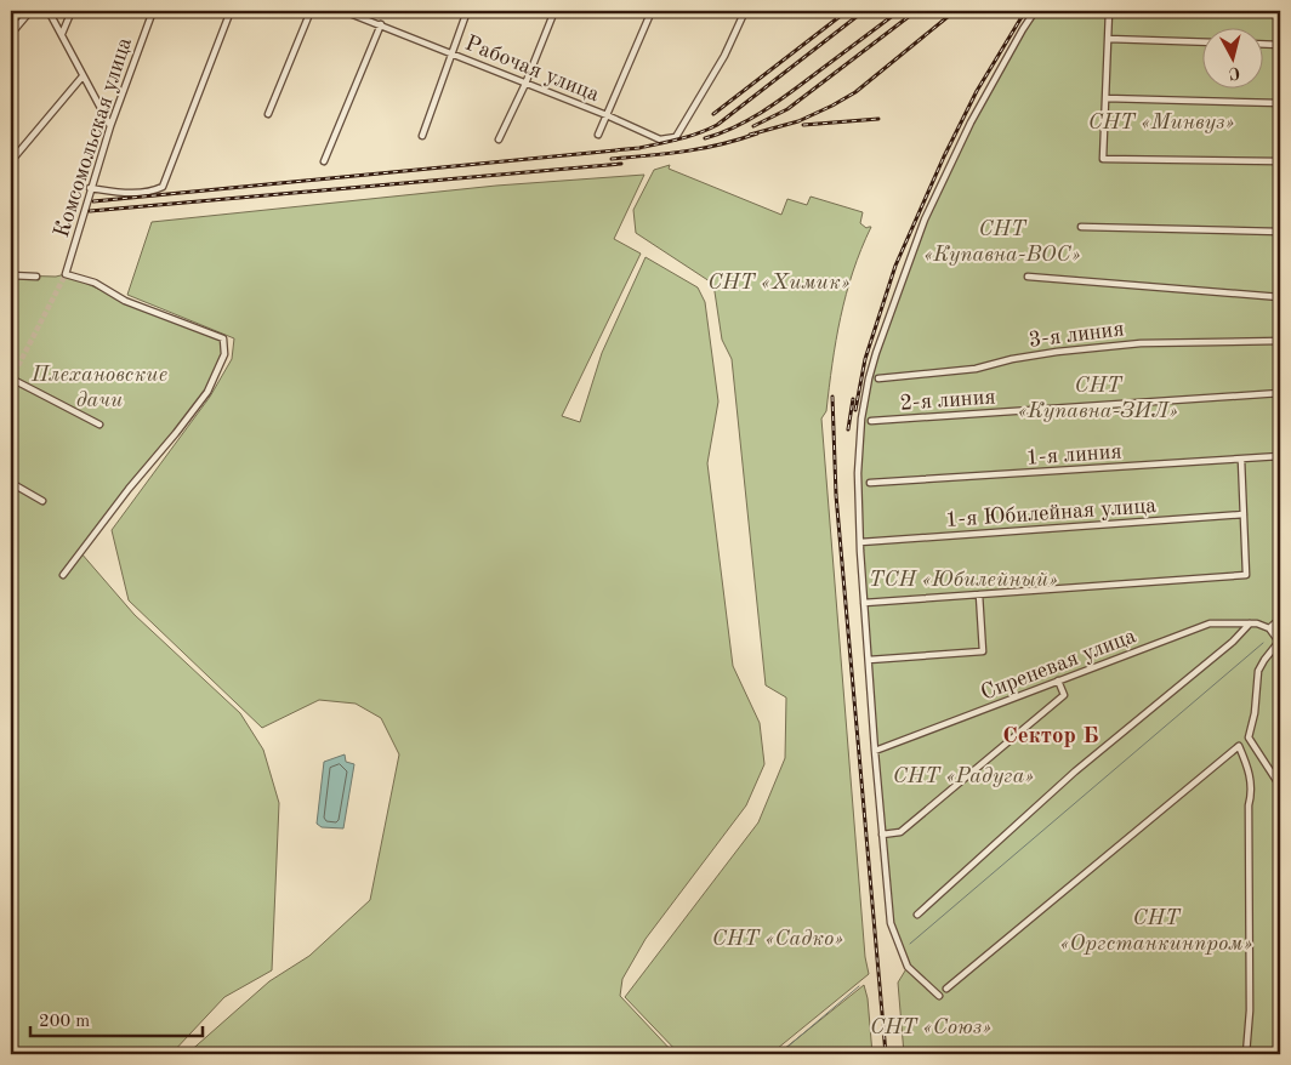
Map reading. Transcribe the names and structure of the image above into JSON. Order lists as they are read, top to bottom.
{
  "streets": {
    "street": [
      "Рабочая улица",
      "Комсомольская улица",
      "3-я линия",
      "2-я линия",
      "1-я линия",
      "1-я Юбилейная улица",
      "Сиреневая улица"
    ]
  },
  "districts": ["Сектор Б"],
  "parks": [
    "СНТ «Минвуз»",
    "СНТ «Купавна-ВОС»",
    "СНТ «Химик»",
    "Плехановские дачи",
    "СНТ «Купавна-ЗИЛ»",
    "ТСН «Юбилейный»",
    "СНТ «Радуга»",
    "СНТ «Оргстанкинпром»",
    "СНТ «Садко»",
    "СНТ «Союз»"
  ],
  "scale_bar": "200 m",
  "north": "bottom"
}
